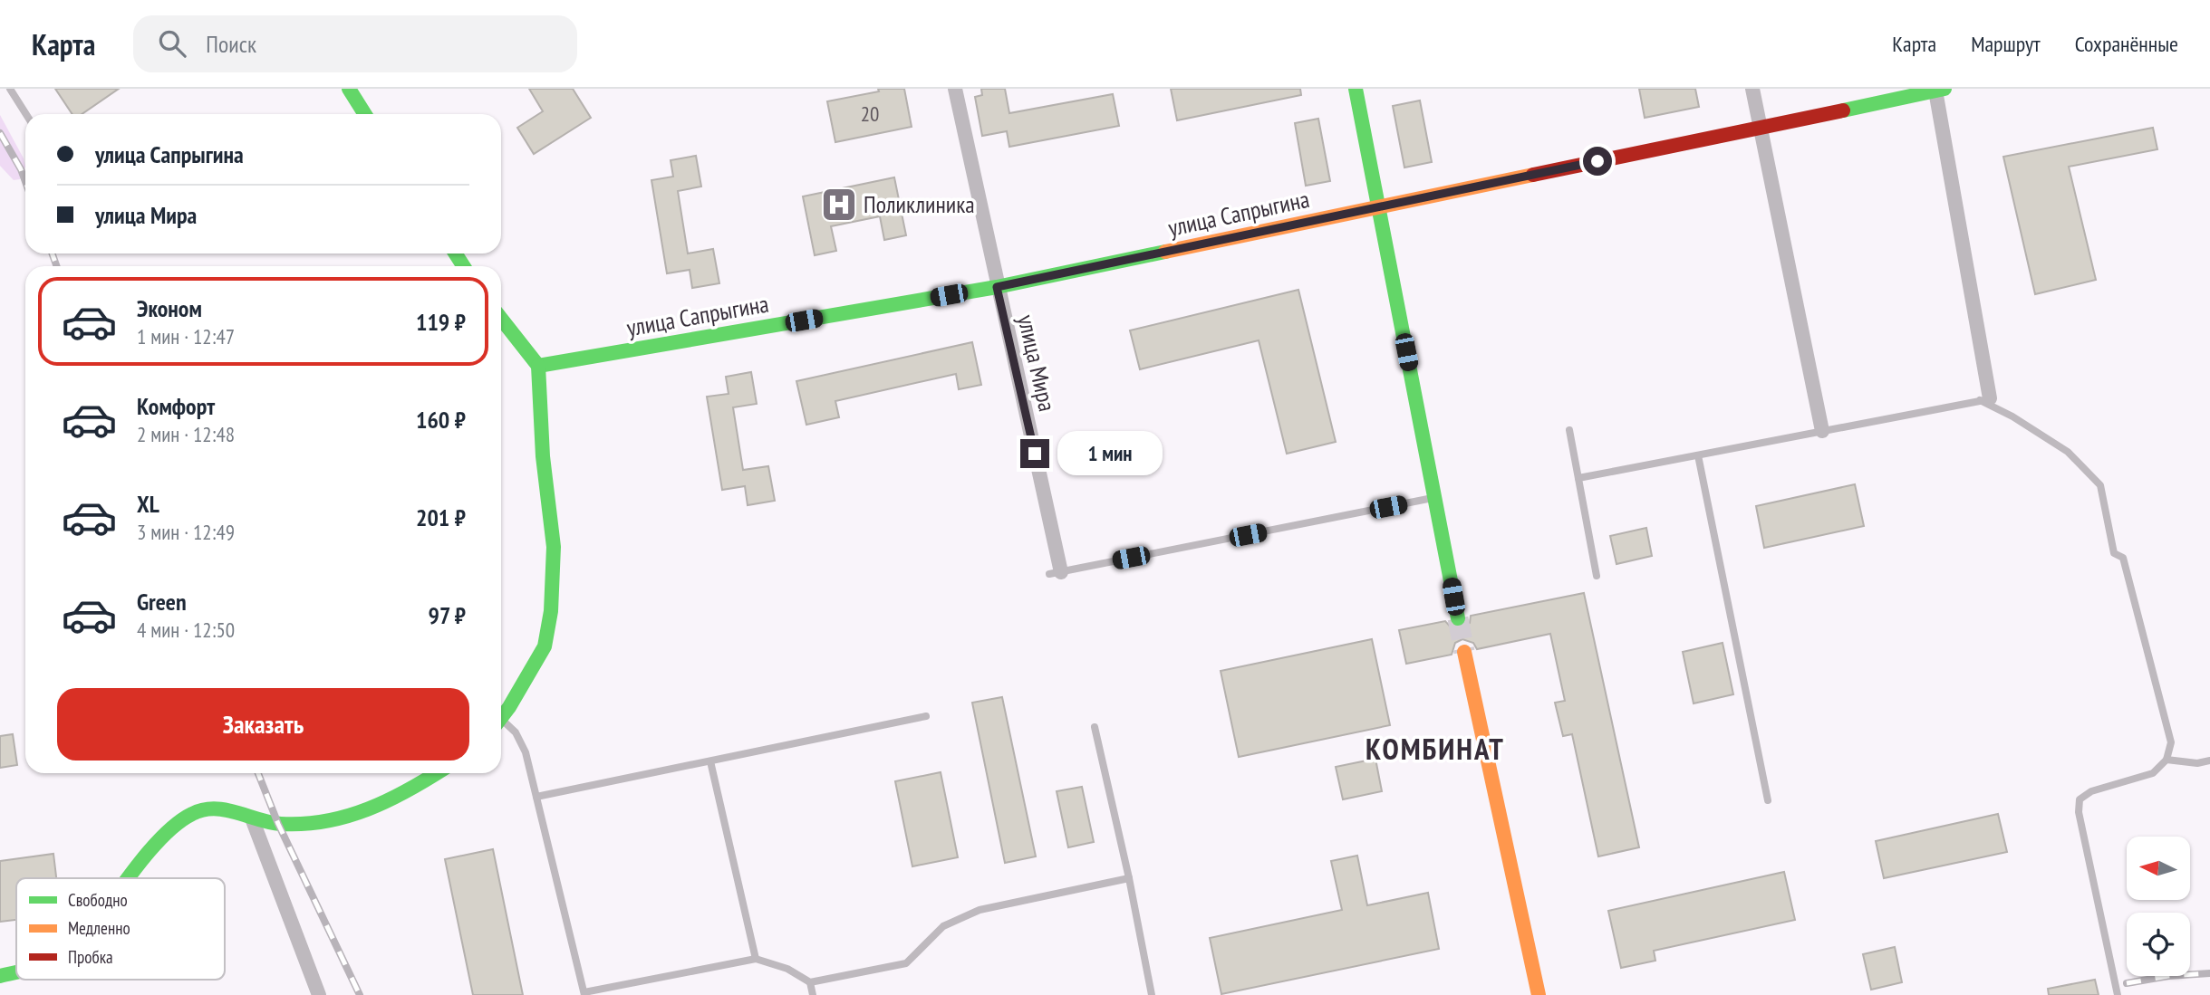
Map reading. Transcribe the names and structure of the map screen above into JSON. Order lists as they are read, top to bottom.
{
  "streets": {
    "street": ["улица Сапрыгина", "улица Мира"]
  },
  "crossings": [
    ["улица Сапрыгина", "улица Мира"]
  ],
  "districts": ["КОМБИНАТ"],
  "places": {
    "hospital": ["Поликлиника"]
  },
  "house_numbers": ["20"],
  "legend": ["Свободно", "Медленно", "Пробка"],
  "north": "left",
  "page": {
    "header": "Карта",
    "search": "Поиск",
    "nav": ["Карта", "Маршрут", "Сохранённые"],
    "banner": ["улица Сапрыгина", "улица Мира"],
    "list": [
      {
        "name": "Эконом",
        "note": "1 мин · 12:47",
        "value": "119 ₽"
      },
      {
        "name": "Комфорт",
        "note": "2 мин · 12:48",
        "value": "160 ₽"
      },
      {
        "name": "XL",
        "note": "3 мин · 12:49",
        "value": "201 ₽"
      },
      {
        "name": "Green",
        "note": "4 мин · 12:50",
        "value": "97 ₽"
      }
    ],
    "bubble": "1 мин",
    "buttons": "Заказать"
  }
}
